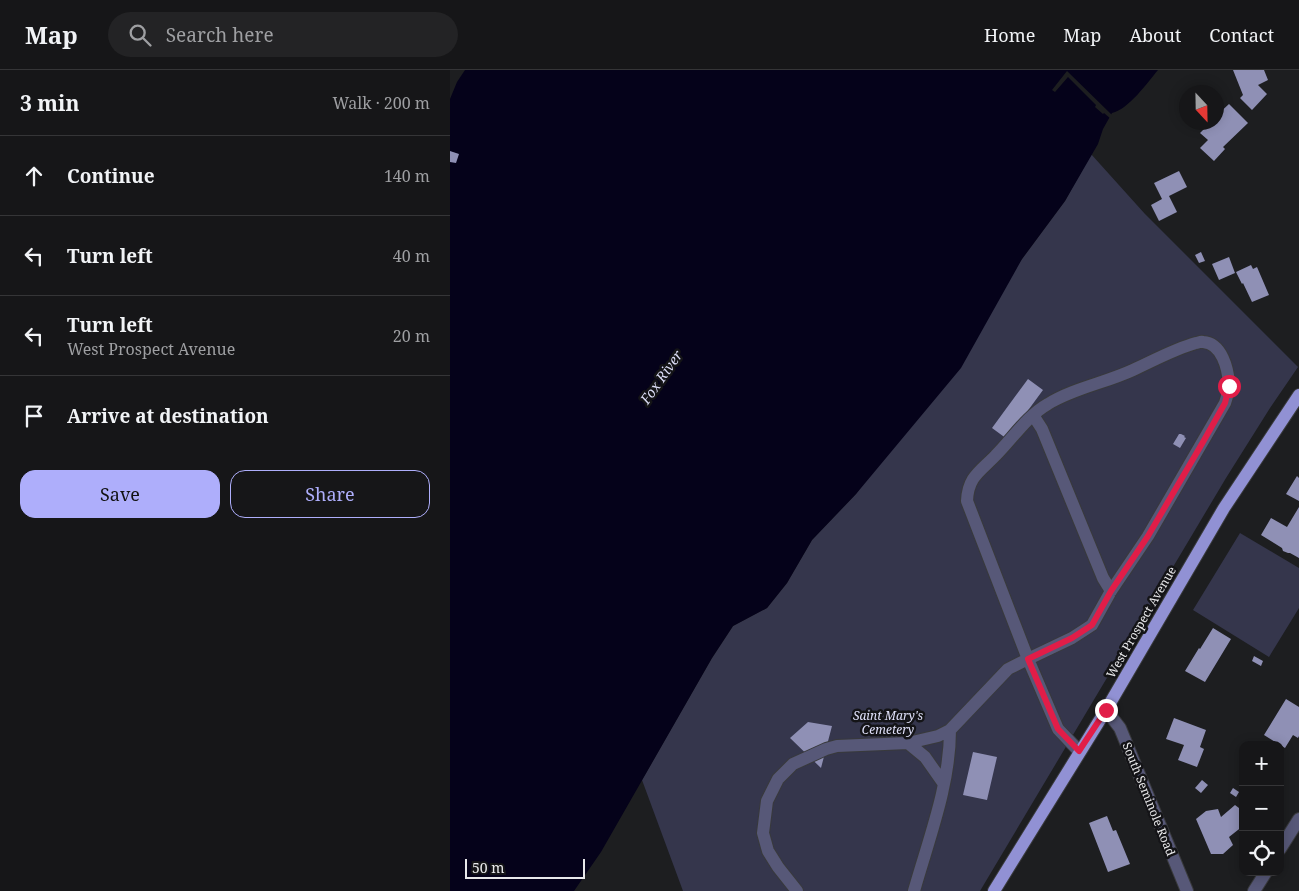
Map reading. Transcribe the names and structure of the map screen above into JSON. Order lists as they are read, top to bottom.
{
  "streets": {
    "main road": ["West Prospect Avenue"],
    "street": ["South Seminole Road"]
  },
  "crossings": [
    ["West Prospect Avenue", "South Seminole Road"]
  ],
  "water": ["Fox River"],
  "parks": ["Saint Mary's Cemetery"],
  "scale_bar": "50 m",
  "north": "bottom",
  "page": {
    "header": "Map",
    "search": "Search here",
    "nav": [
      "Home",
      "Map",
      "About",
      "Contact"
    ],
    "heading": ["3 min", "Walk · 200 m"],
    "list": [
      ["Continue", "140 m"],
      ["Turn left", "40 m"],
      ["Turn left", "West Prospect Avenue", "20 m"],
      "Arrive at destination"
    ],
    "buttons": ["Save", "Share"],
    "map_buttons": ["+", "−"],
    "scale": "50 m"
  }
}
